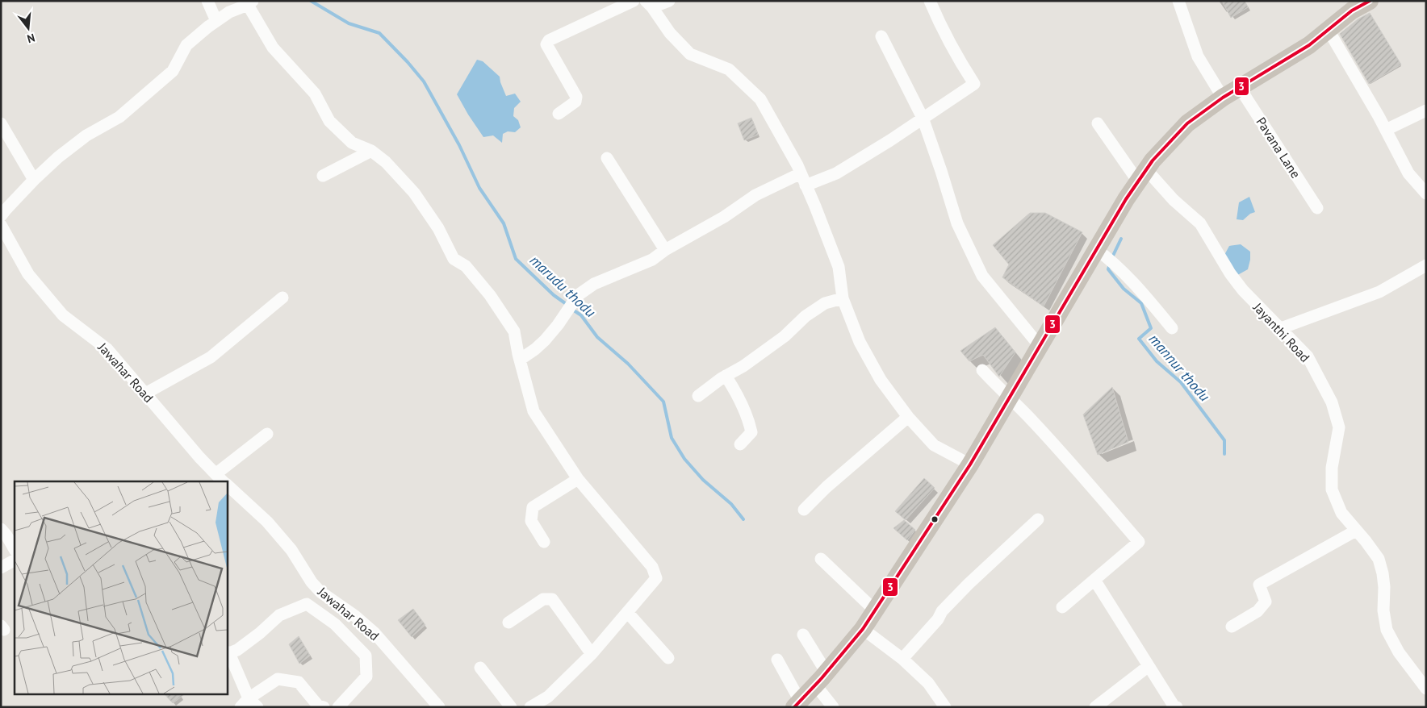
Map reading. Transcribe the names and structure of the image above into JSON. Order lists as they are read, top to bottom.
{
  "streets": {
    "street": ["Pavana Lane", "Jayanthi Road", "Jawahar Road"]
  },
  "water": ["marudu thodu", "mannur thodu"],
  "lines": ["transit line 3"],
  "north": "bottom"
}
